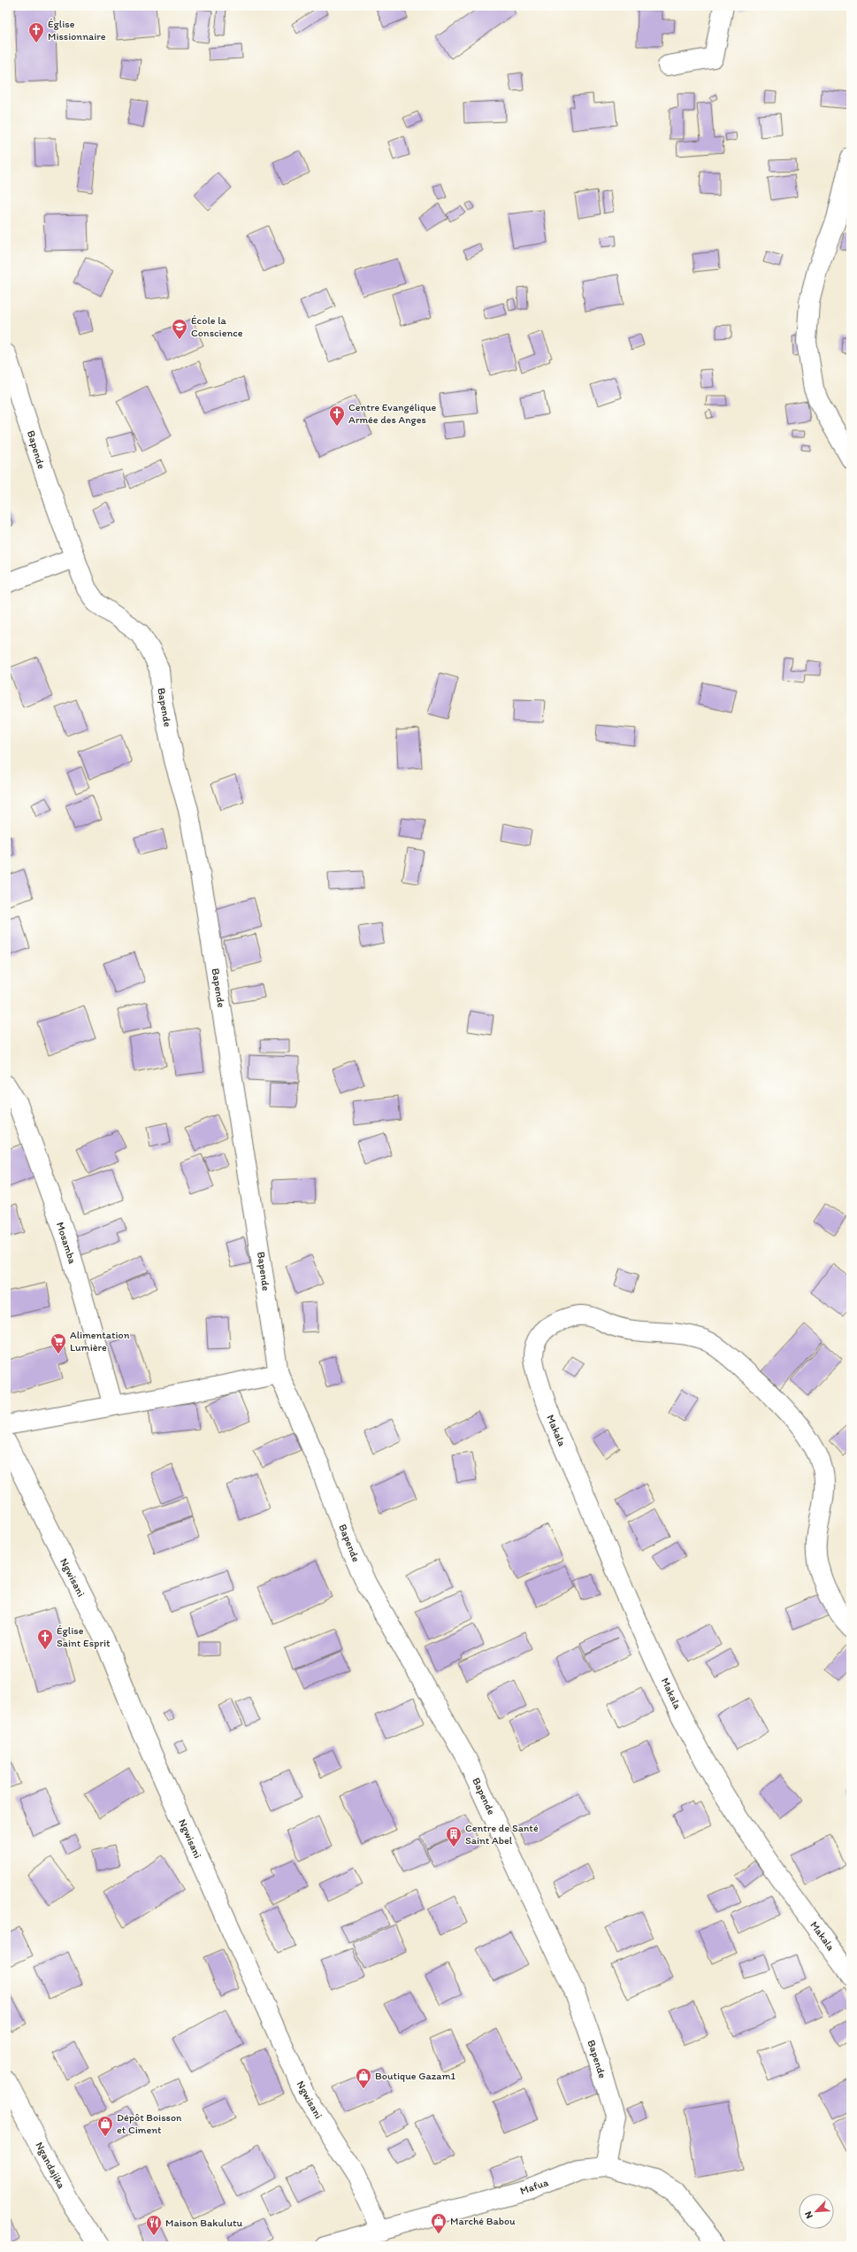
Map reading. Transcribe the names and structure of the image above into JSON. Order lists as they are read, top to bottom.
{
  "streets": {
    "street": [
      "Bapende",
      "Mosamba",
      "Makala",
      "Ngwisani",
      "Ngandajika",
      "Mafua"
    ]
  },
  "crossings": [
    ["Bapende", "Mafua"],
    ["Ngwisani", "Mafua"]
  ],
  "places": {
    "church": ["Église Missionnaire", "Centre Evangélique Armée des Anges", "Église Saint Esprit"],
    "school or university": ["École la Conscience"],
    "supermarket": ["Alimentation Lumière"],
    "building": ["Centre de Santé Saint Abel"],
    "shop": ["Boutique Gazam1", "Dépôt Boisson et Ciment", "Marché Babou"],
    "restaurant": ["Maison Bakulutu"]
  },
  "north": "bottom left"
}
